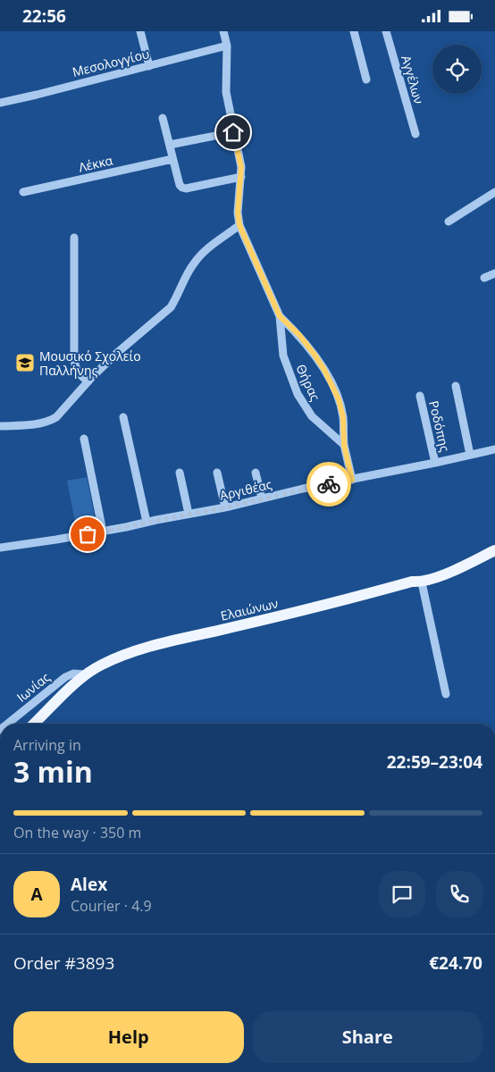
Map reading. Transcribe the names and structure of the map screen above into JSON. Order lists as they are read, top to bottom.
{
  "streets": {
    "main road": ["Ελαιώνων"],
    "street": [
      "Μεσολογγίου",
      "Αγγέλων",
      "Λέκκα",
      "Θήρας",
      "Ροδόπης",
      "Αργιθέας",
      "Ιωνίας"
    ]
  },
  "crossings": [
    ["Θήρας", "Αργιθέας"],
    ["Ροδόπης", "Αργιθέας"],
    ["Ελαιώνων", "Ιωνίας"]
  ],
  "places": {
    "school or university": ["Μουσικό Σχολείο Παλλήνης"]
  },
  "page": {
    "status": "22:56",
    "heading": ["3 min", "Arriving in", "22:59–23:04"],
    "panel": [
      "Alex",
      "Courier · 4.9",
      "Order #3893",
      "€24.70"
    ],
    "bar": "On the way · 350 m",
    "round": "A",
    "buttons": ["Help", "Share"]
  }
}
